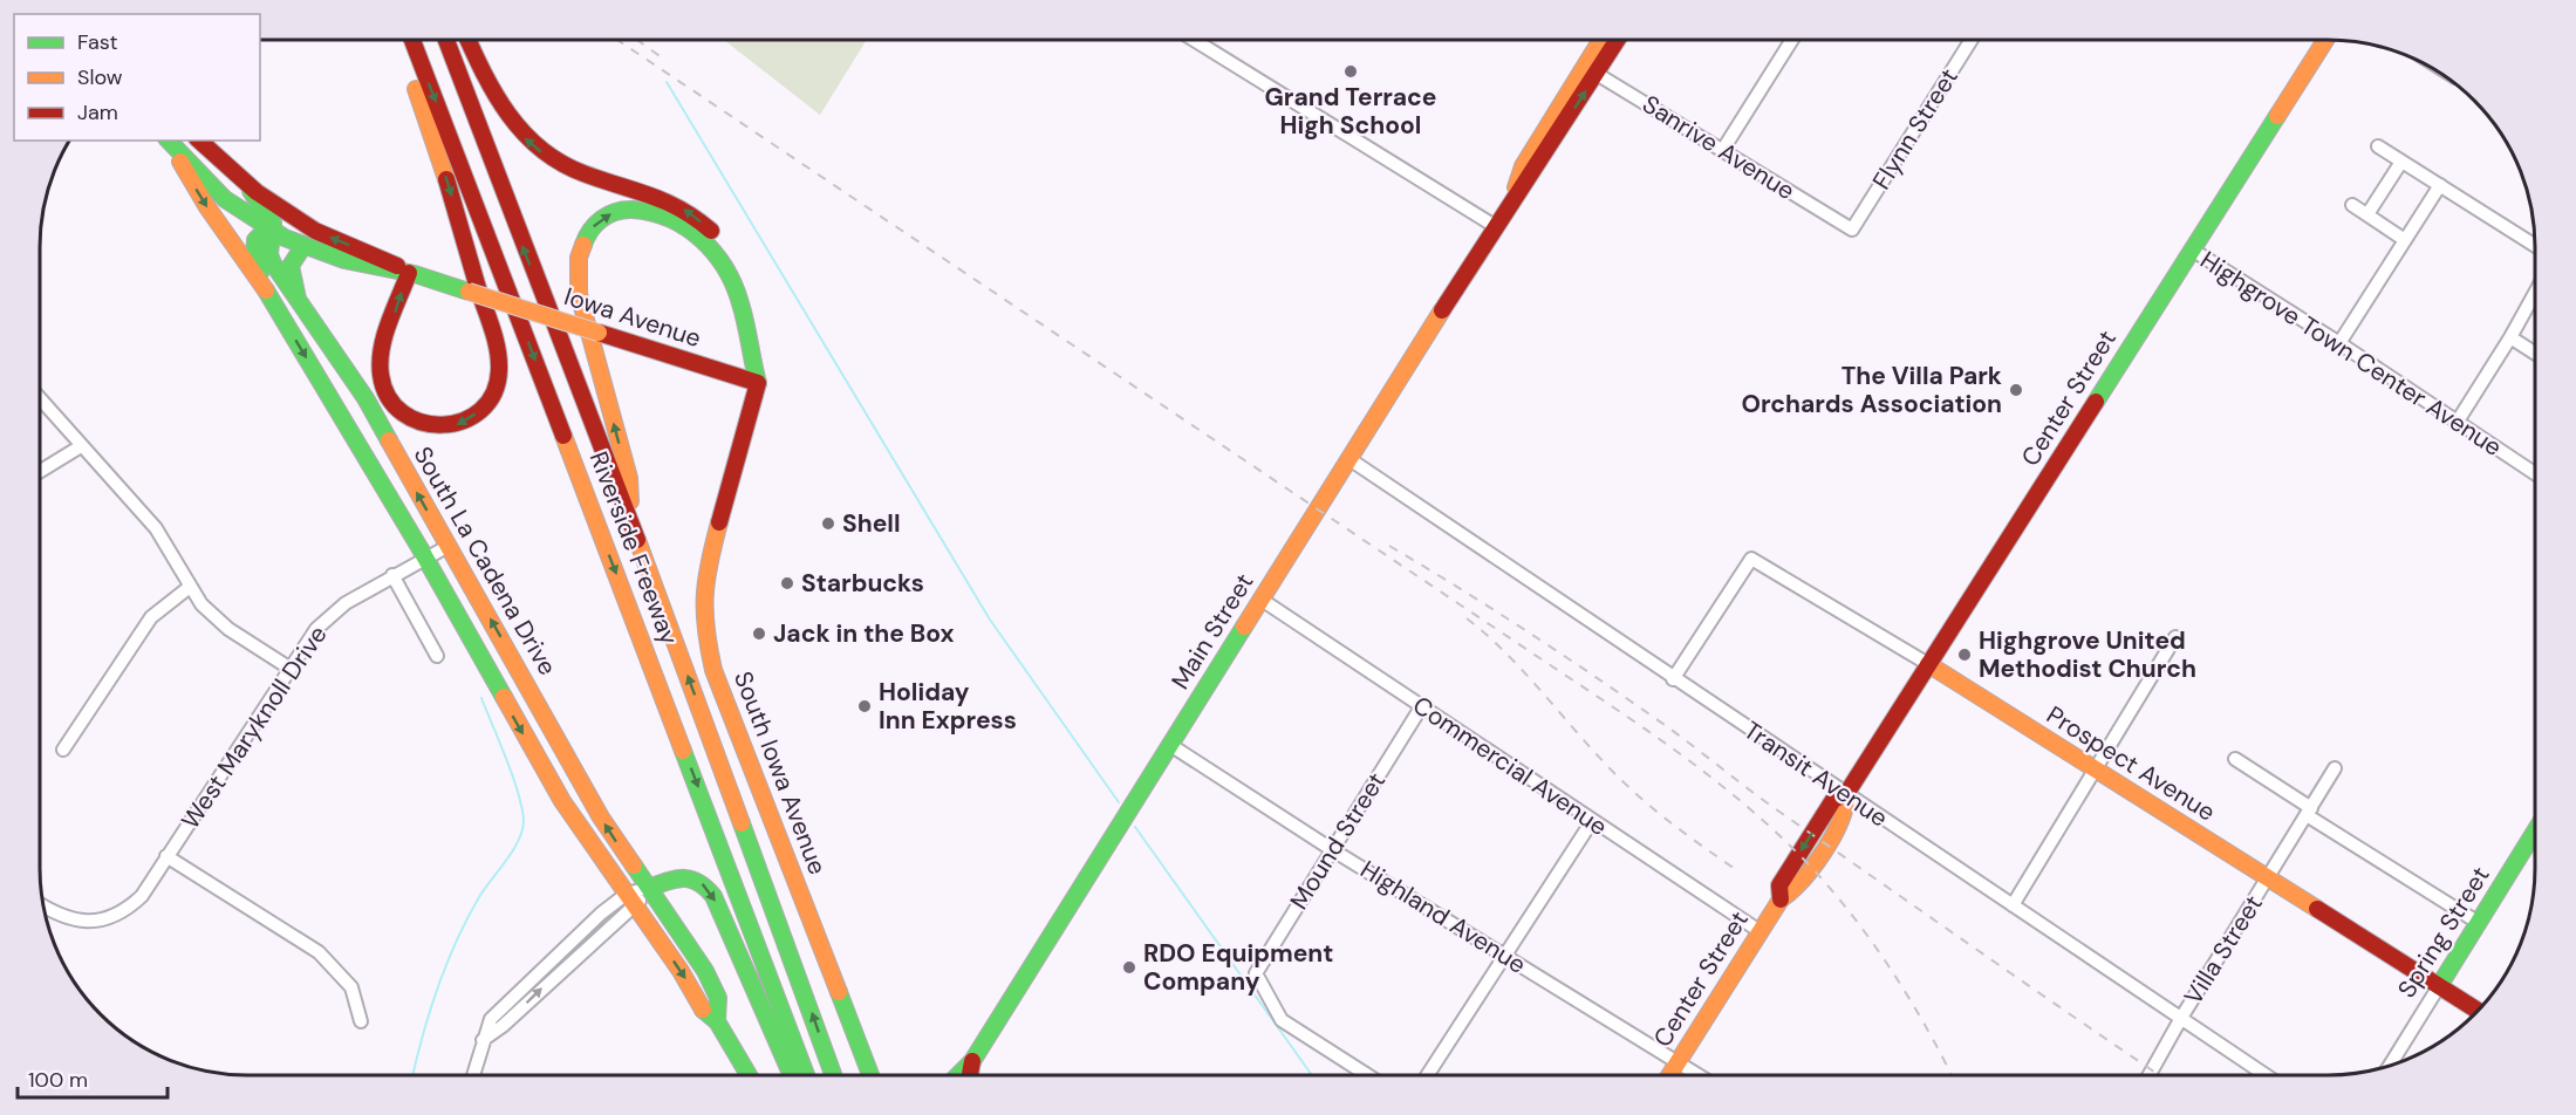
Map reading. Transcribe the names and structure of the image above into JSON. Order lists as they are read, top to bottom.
{
  "streets": {
    "main road": [
      "Iowa Avenue",
      "Center Street",
      "Riverside Freeway",
      "South La Cadena Drive",
      "Main Street",
      "Prospect Avenue",
      "South Iowa Avenue",
      "Spring Street"
    ],
    "street": [
      "Flynn Street",
      "Sanrive Avenue",
      "Highgrove Town Center Avenue",
      "West Maryknoll Drive",
      "Commercial Avenue",
      "Transit Avenue",
      "Mound Street",
      "Highland Avenue",
      "Villa Street"
    ]
  },
  "crossings": [
    ["Flynn Street", "Sanrive Avenue"],
    ["Sanrive Avenue", "Main Street"],
    ["Iowa Avenue", "South La Cadena Drive"],
    ["Iowa Avenue", "South Iowa Avenue"],
    ["Highgrove Town Center Avenue", "Center Street"],
    ["Center Street", "Prospect Avenue"],
    ["Center Street", "Commercial Avenue"],
    ["Center Street", "Transit Avenue"],
    ["Center Street", "Highland Avenue"],
    ["South La Cadena Drive", "West Maryknoll Drive"],
    ["Main Street", "Commercial Avenue"],
    ["Main Street", "Transit Avenue"],
    ["Main Street", "Highland Avenue"],
    ["Prospect Avenue", "Transit Avenue"],
    ["Prospect Avenue", "Spring Street"],
    ["Prospect Avenue", "Villa Street"],
    ["Commercial Avenue", "Mound Street"],
    ["Transit Avenue", "Villa Street"],
    ["Mound Street", "Highland Avenue"]
  ],
  "places": [
    "Grand Terrace High School",
    "The Villa Park Orchards Association",
    "Shell",
    "Starbucks",
    "Jack in the Box",
    "Highgrove United Methodist Church",
    "Holiday Inn Express",
    "RDO Equipment Company"
  ],
  "legend": ["Fast", "Slow", "Jam"],
  "scale_bar": "100 m"
}
